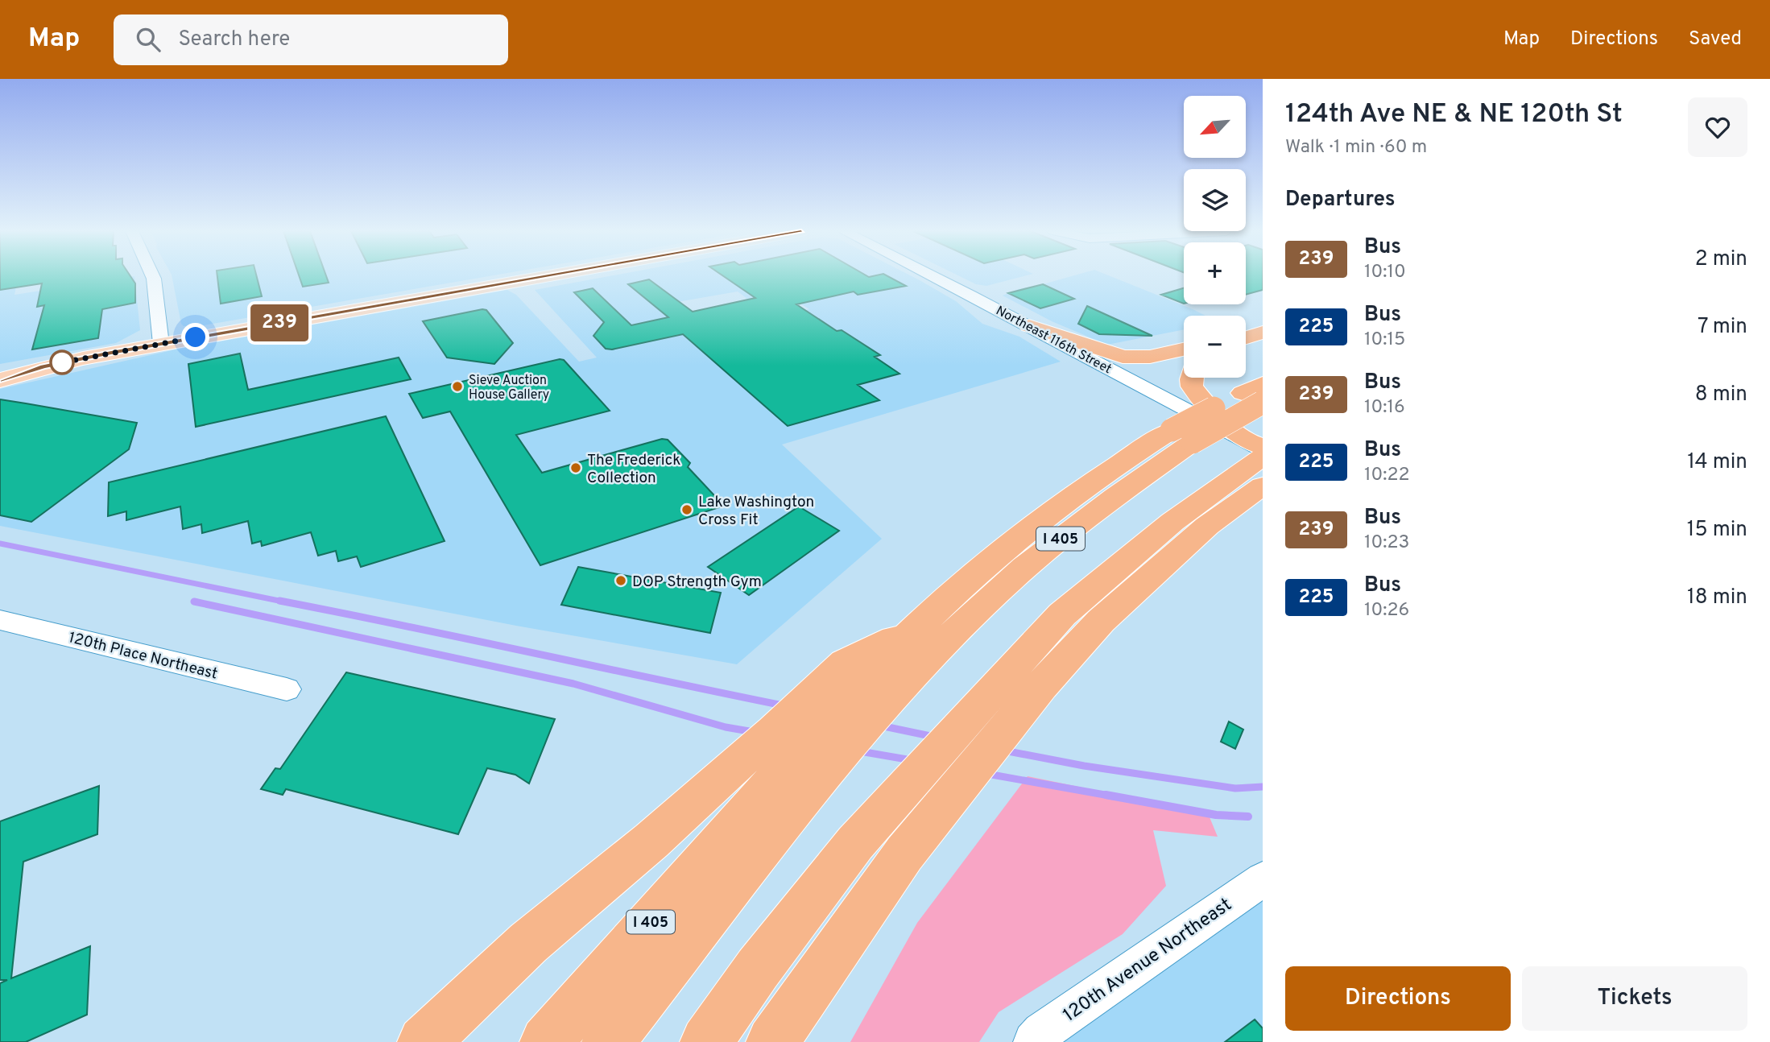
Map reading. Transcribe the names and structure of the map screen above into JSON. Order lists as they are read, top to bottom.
{
  "streets": {
    "highway": ["I 405"],
    "street": ["Northeast 116th Street", "120th Place Northeast", "120th Avenue Northeast"]
  },
  "places": [
    "Sieve Auction House Gallery",
    "The Frederick Collection",
    "Lake Washington Cross Fit",
    "DOP Strength Gym"
  ],
  "lines": ["bus line 239"],
  "north": "bottom left",
  "page": {
    "header": "Map",
    "search": "Search here",
    "nav": ["Map", "Directions", "Saved"],
    "on_map": "239",
    "heading": [
      ["124th Ave NE & NE 120th St", "Walk · 1 min · 60 m"],
      "Departures"
    ],
    "map_buttons": ["+", "−"],
    "list": [
      {
        "mark": "239",
        "name": "Bus",
        "note": "10:10",
        "value": "2 min"
      },
      {
        "mark": "225",
        "name": "Bus",
        "note": "10:15",
        "value": "7 min"
      },
      {
        "mark": "239",
        "name": "Bus",
        "note": "10:16",
        "value": "8 min"
      },
      {
        "mark": "225",
        "name": "Bus",
        "note": "10:22",
        "value": "14 min"
      },
      {
        "mark": "239",
        "name": "Bus",
        "note": "10:23",
        "value": "15 min"
      },
      {
        "mark": "225",
        "name": "Bus",
        "note": "10:26",
        "value": "18 min"
      }
    ],
    "buttons": ["Directions", "Tickets"]
  }
}
